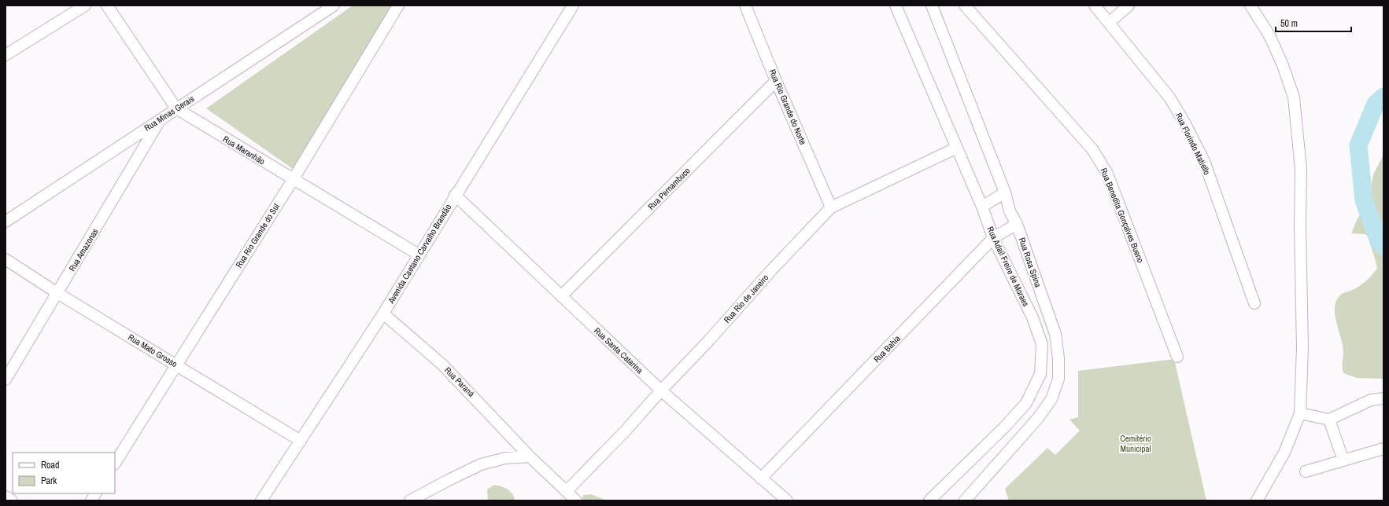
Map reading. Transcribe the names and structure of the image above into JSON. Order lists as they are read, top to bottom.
{
  "streets": {
    "street": [
      "Rua Rio Grande do Norte",
      "Rua Minas Gerais",
      "Rua Florindo Matiello",
      "Rua Maranhão",
      "Rua Pernambuco",
      "Rua Benedita Gonçalves Bueno",
      "Rua Rio Grande do Sul",
      "Rua Amazonas",
      "Avenida Caetano Carvalho Brandão",
      "Rua Rosa Spina",
      "Rua Adail Freire de Moraes",
      "Rua Rio de Janeiro",
      "Rua Bahia",
      "Rua Mato Grosso",
      "Rua Santa Catarina",
      "Rua Paraná"
    ]
  },
  "crossings": [
    ["Rua Rio Grande do Norte", "Rua Pernambuco"],
    ["Rua Rio Grande do Norte", "Rua Rio de Janeiro"],
    ["Rua Minas Gerais", "Rua Maranhão"],
    ["Rua Minas Gerais", "Rua Amazonas"],
    ["Rua Maranhão", "Rua Rio Grande do Sul"],
    ["Rua Maranhão", "Avenida Caetano Carvalho Brandão"],
    ["Rua Pernambuco", "Rua Santa Catarina"],
    ["Rua Rio Grande do Sul", "Rua Mato Grosso"],
    ["Rua Amazonas", "Rua Mato Grosso"],
    ["Avenida Caetano Carvalho Brandão", "Rua Mato Grosso"],
    ["Avenida Caetano Carvalho Brandão", "Rua Santa Catarina"],
    ["Avenida Caetano Carvalho Brandão", "Rua Paraná"],
    ["Rua Rosa Spina", "Rua Bahia"],
    ["Rua Adail Freire de Moraes", "Rua Rio de Janeiro"],
    ["Rua Adail Freire de Moraes", "Rua Bahia"],
    ["Rua Rio de Janeiro", "Rua Santa Catarina"],
    ["Rua Bahia", "Rua Santa Catarina"]
  ],
  "parks": ["Cemitério Municipal"],
  "legend": ["Road", "Park"],
  "scale_bar": "50 m"
}
